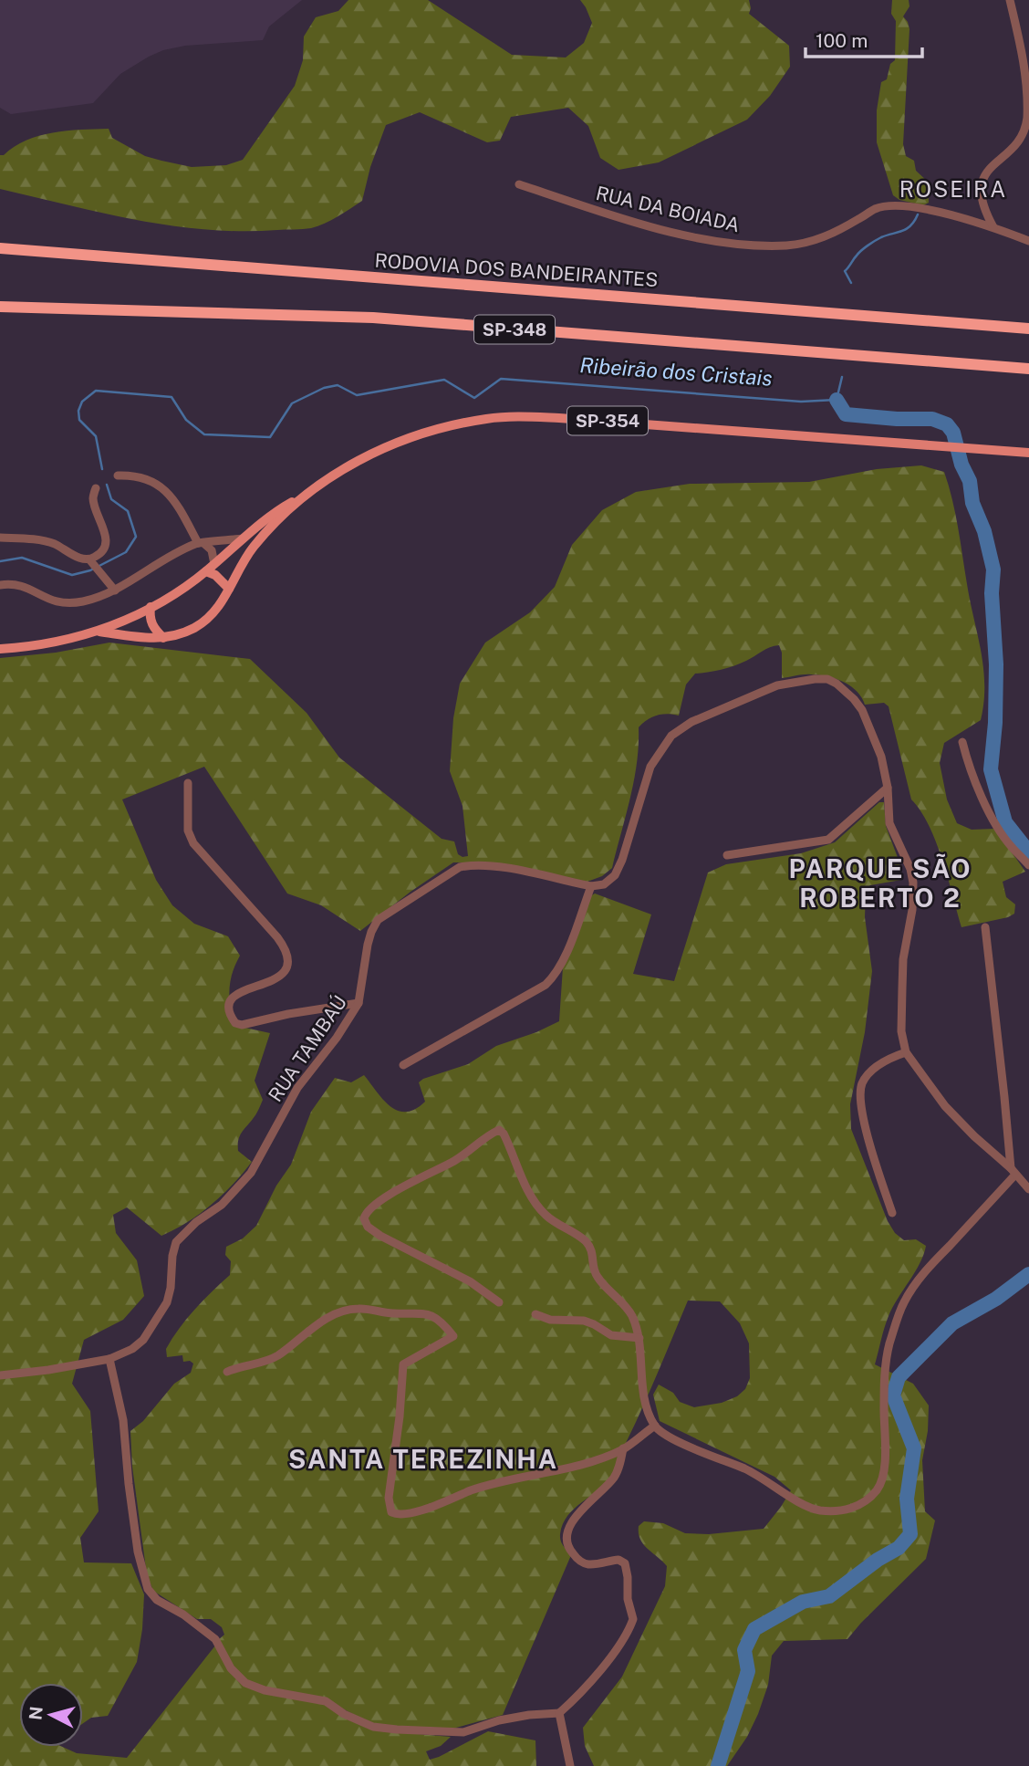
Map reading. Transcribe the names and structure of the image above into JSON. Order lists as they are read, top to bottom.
{
  "streets": {
    "highway": ["RODOVIA DOS BANDEIRANTES", "SP-348"],
    "main road": ["SP-354"],
    "street": ["RUA DA BOIADA", "RUA TAMBAÚ"]
  },
  "districts": ["ROSEIRA", "PARQUE SÃO ROBERTO 2", "SANTA TEREZINHA"],
  "water": ["Ribeirão dos Cristais"],
  "scale_bar": "100 m",
  "north": "left"
}
